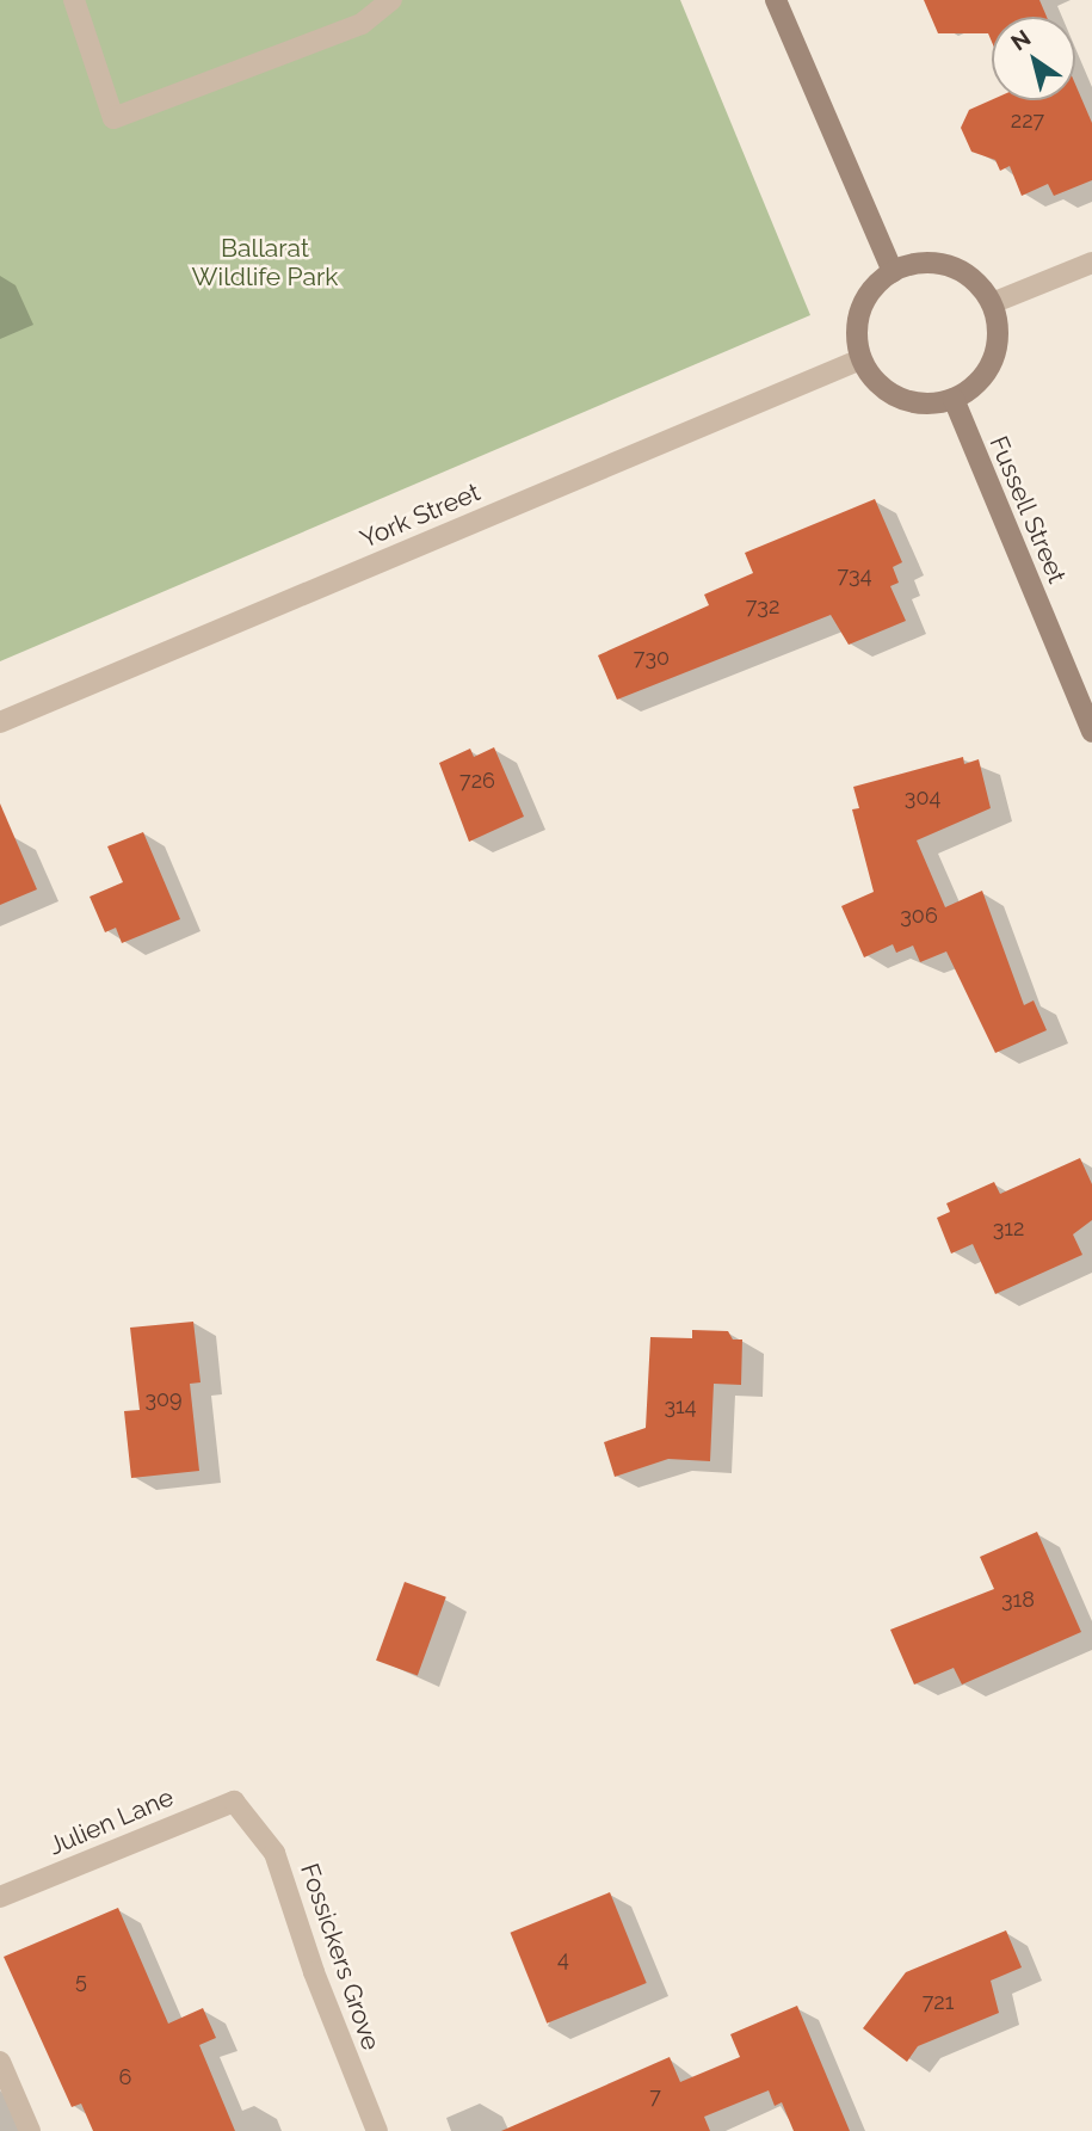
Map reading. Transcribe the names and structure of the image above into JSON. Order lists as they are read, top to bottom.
{
  "streets": {
    "street": [
      "Fussell Street",
      "York Street",
      "Julien Lane",
      "Fossickers Grove"
    ]
  },
  "crossings": [
    ["Fussell Street", "York Street"],
    ["Julien Lane", "Fossickers Grove"]
  ],
  "parks": ["Ballarat Wildlife Park"],
  "house_numbers": [
    "227",
    "734",
    "732",
    "730",
    "726",
    "304",
    "306",
    "312",
    "309",
    "314",
    "318",
    "4",
    "5",
    "721",
    "6",
    "7"
  ],
  "north": "top left"
}
